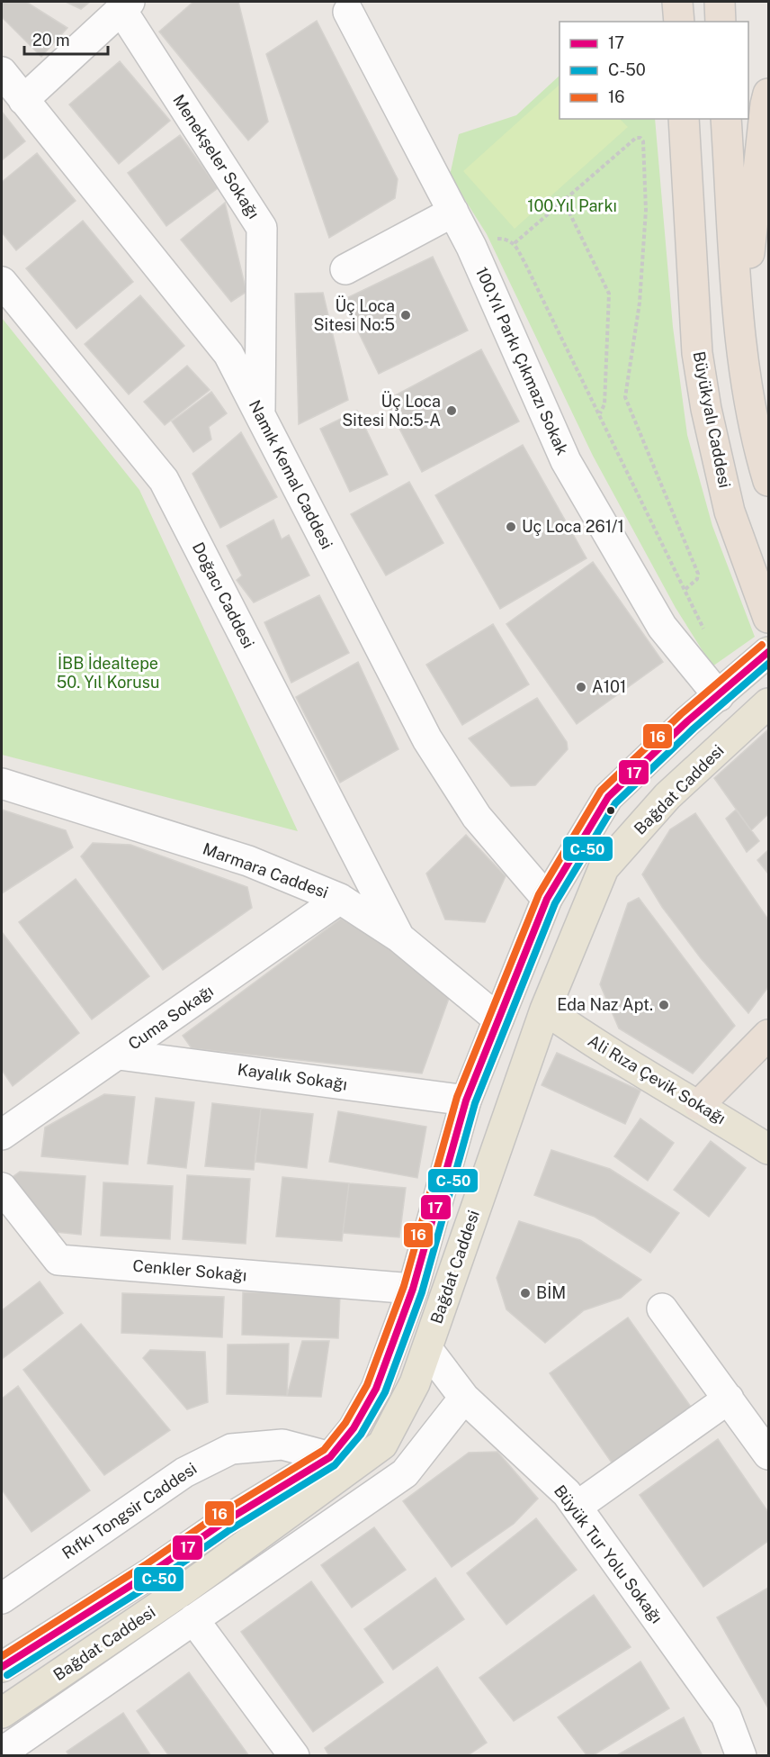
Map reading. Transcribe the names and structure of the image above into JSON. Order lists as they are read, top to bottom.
{
  "streets": {
    "highway": ["Büyükyalı Caddesi"],
    "main road": ["Bağdat Caddesi", "Ali Rıza Çevik Sokağı"],
    "street": [
      "Menekşeler Sokağı",
      "100.Yıl Parkı Çıkmazı Sokak",
      "Namık Kemal Caddesi",
      "Doğacı Caddesi",
      "Marmara Caddesi",
      "Cuma Sokağı",
      "Kayalık Sokağı",
      "Cenkler Sokağı",
      "Rıfkı Tongsir Caddesi",
      "Büyük Tur Yolu Sokağı"
    ]
  },
  "crossings": [
    ["Menekşeler Sokağı", "Namık Kemal Caddesi"],
    ["100.Yıl Parkı Çıkmazı Sokak", "Bağdat Caddesi"],
    ["Namık Kemal Caddesi", "Bağdat Caddesi"],
    ["Doğacı Caddesi", "Marmara Caddesi"],
    ["Bağdat Caddesi", "Marmara Caddesi"],
    ["Bağdat Caddesi", "Kayalık Sokağı"],
    ["Bağdat Caddesi", "Ali Rıza Çevik Sokağı"],
    ["Bağdat Caddesi", "Cenkler Sokağı"],
    ["Bağdat Caddesi", "Rıfkı Tongsir Caddesi"],
    ["Bağdat Caddesi", "Büyük Tur Yolu Sokağı"],
    ["Marmara Caddesi", "Cuma Sokağı"],
    ["Cuma Sokağı", "Kayalık Sokağı"]
  ],
  "parks": ["100.Yıl Parkı", "İBB İdealtepe 50. Yıl Korusu"],
  "places": [
    "Üç Loca Sitesi No:5",
    "Üç Loca Sitesi No:5-A",
    "Uç Loca 261/1",
    "A101",
    "Eda Naz Apt.",
    "BİM"
  ],
  "lines": ["transit line 16", "transit line 17", "transit line C-50"],
  "legend": ["17", "C-50", "16"],
  "scale_bar": "20 m"
}
